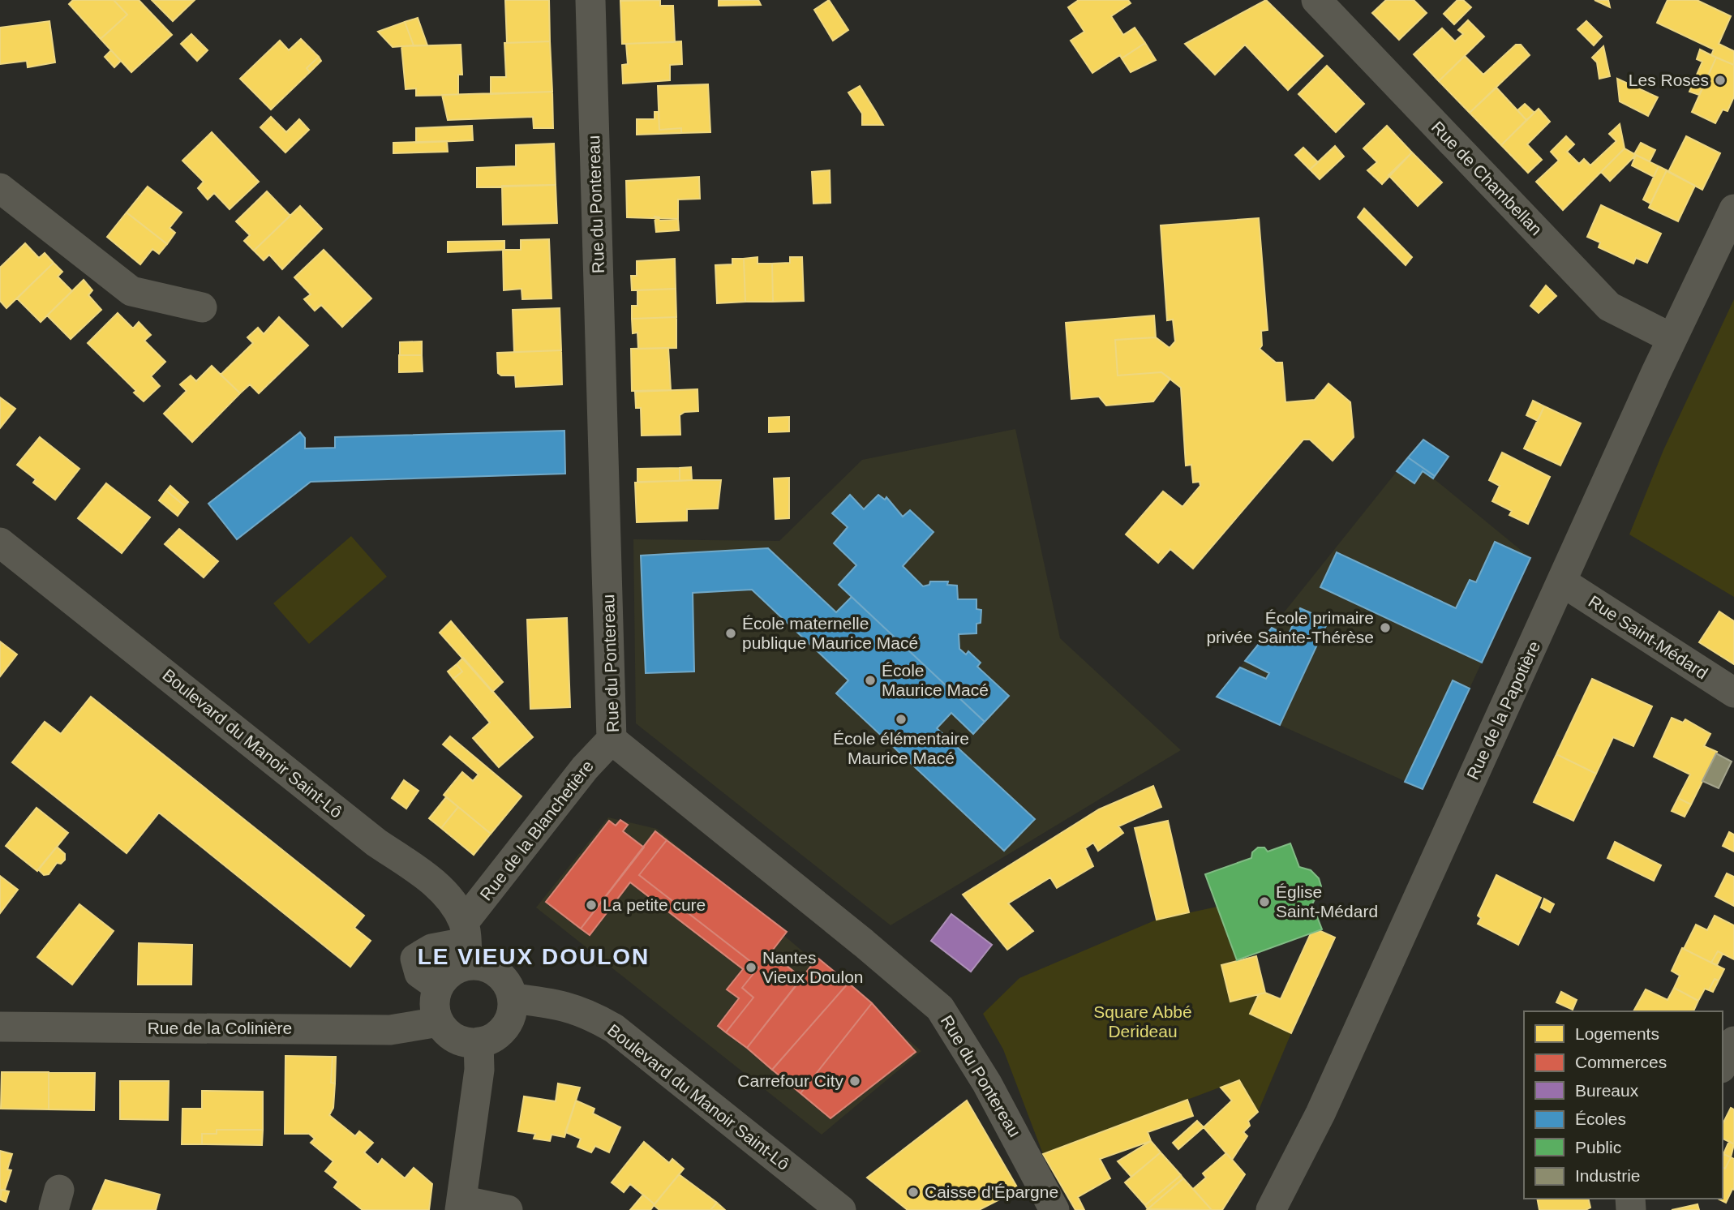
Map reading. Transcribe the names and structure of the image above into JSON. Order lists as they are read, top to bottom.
{
  "streets": {
    "street": [
      "Rue de Chambellan",
      "Rue du Pontereau",
      "Rue Saint-Médard",
      "Rue de la Papotière",
      "Boulevard du Manoir Saint-Lô",
      "Rue de la Blanchetière",
      "Rue de la Colinière"
    ]
  },
  "crossings": [
    ["Rue de Chambellan", "Rue de la Papotière"],
    ["Rue du Pontereau", "Rue de la Blanchetière"],
    ["Rue Saint-Médard", "Rue de la Papotière"],
    ["Boulevard du Manoir Saint-Lô", "Rue de la Blanchetière"],
    ["Rue de la Blanchetière", "Rue de la Colinière"]
  ],
  "districts": ["LE VIEUX DOULON"],
  "parks": ["Square Abbé Derideau"],
  "places": [
    "Les Roses",
    "École primaire privée Sainte-Thérèse",
    "École maternelle publique Maurice Macé",
    "École Maurice Macé",
    "École élémentaire Maurice Macé",
    "Église Saint-Médard",
    "La petite cure",
    "Nantes Vieux Doulon",
    "Carrefour City",
    "Caisse d'Épargne"
  ],
  "legend": [
    "Logements",
    "Commerces",
    "Bureaux",
    "Écoles",
    "Public",
    "Industrie"
  ]
}
